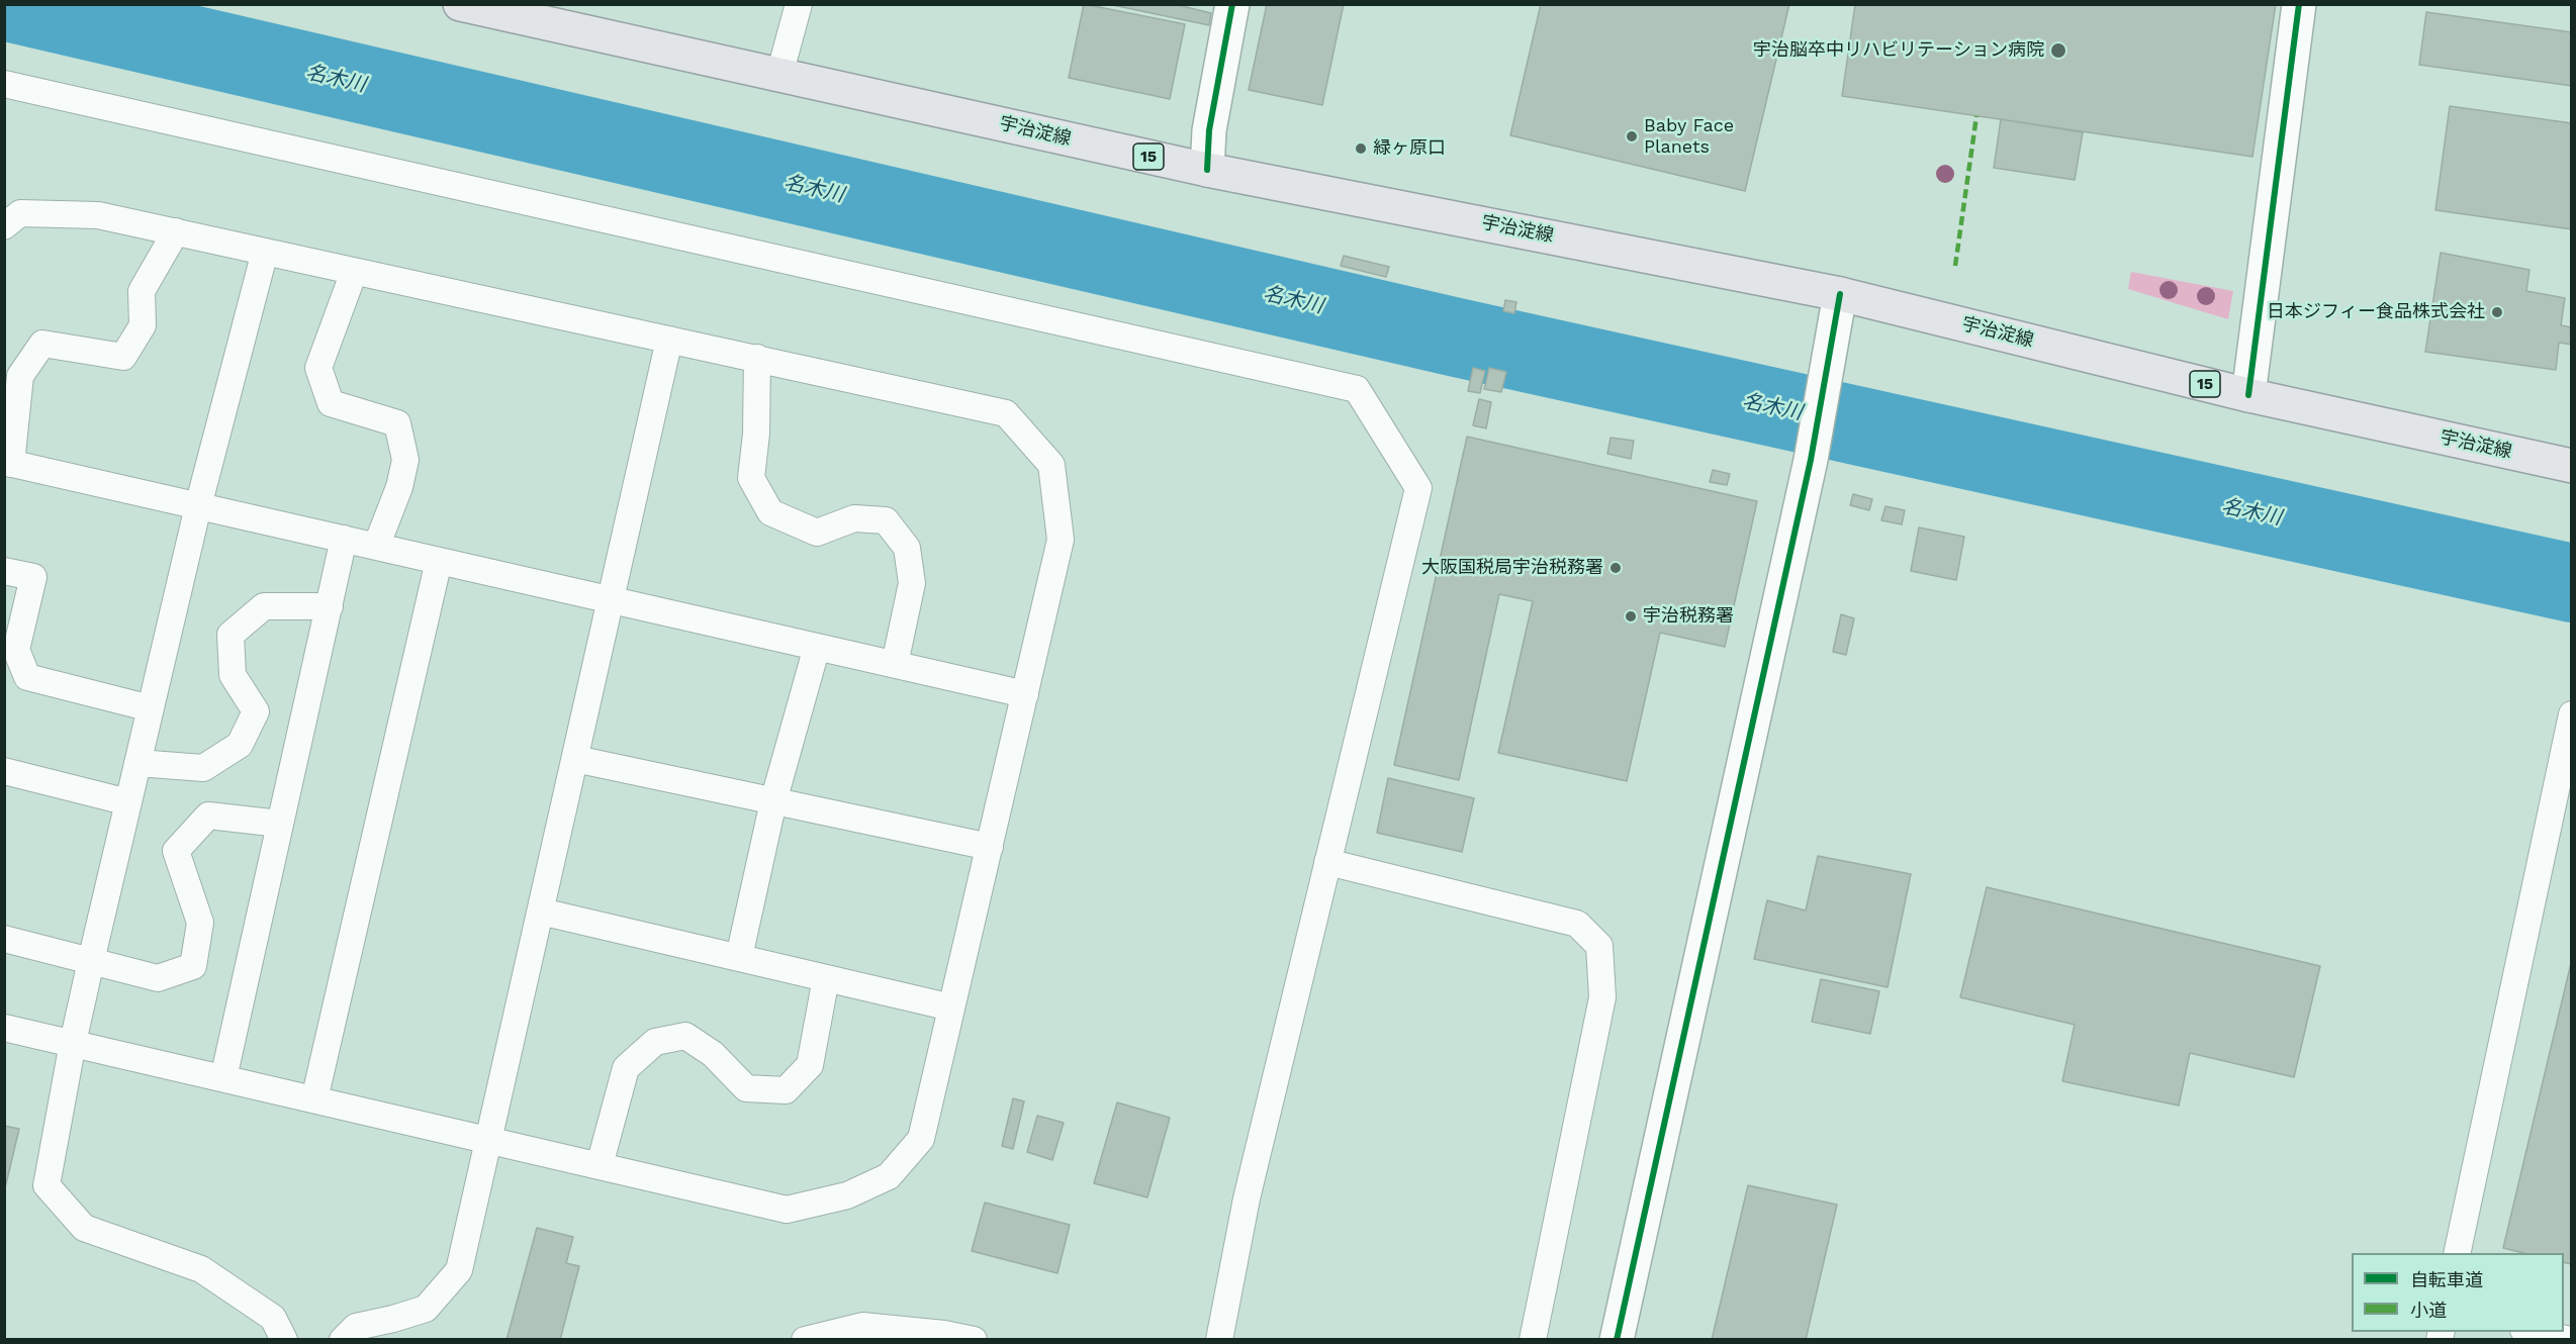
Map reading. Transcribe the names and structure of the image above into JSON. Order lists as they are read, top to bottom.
{
  "streets": {
    "main road": ["宇治淀線", "15"]
  },
  "water": ["名木川"],
  "places": [
    "宇治脳卒中リハビリテーション病院",
    "Baby Face Planets",
    "緑ヶ原口",
    "日本ジフィー食品株式会社",
    "大阪国税局宇治税務署",
    "宇治税務署"
  ],
  "legend": ["自転車道", "小道"]
}
